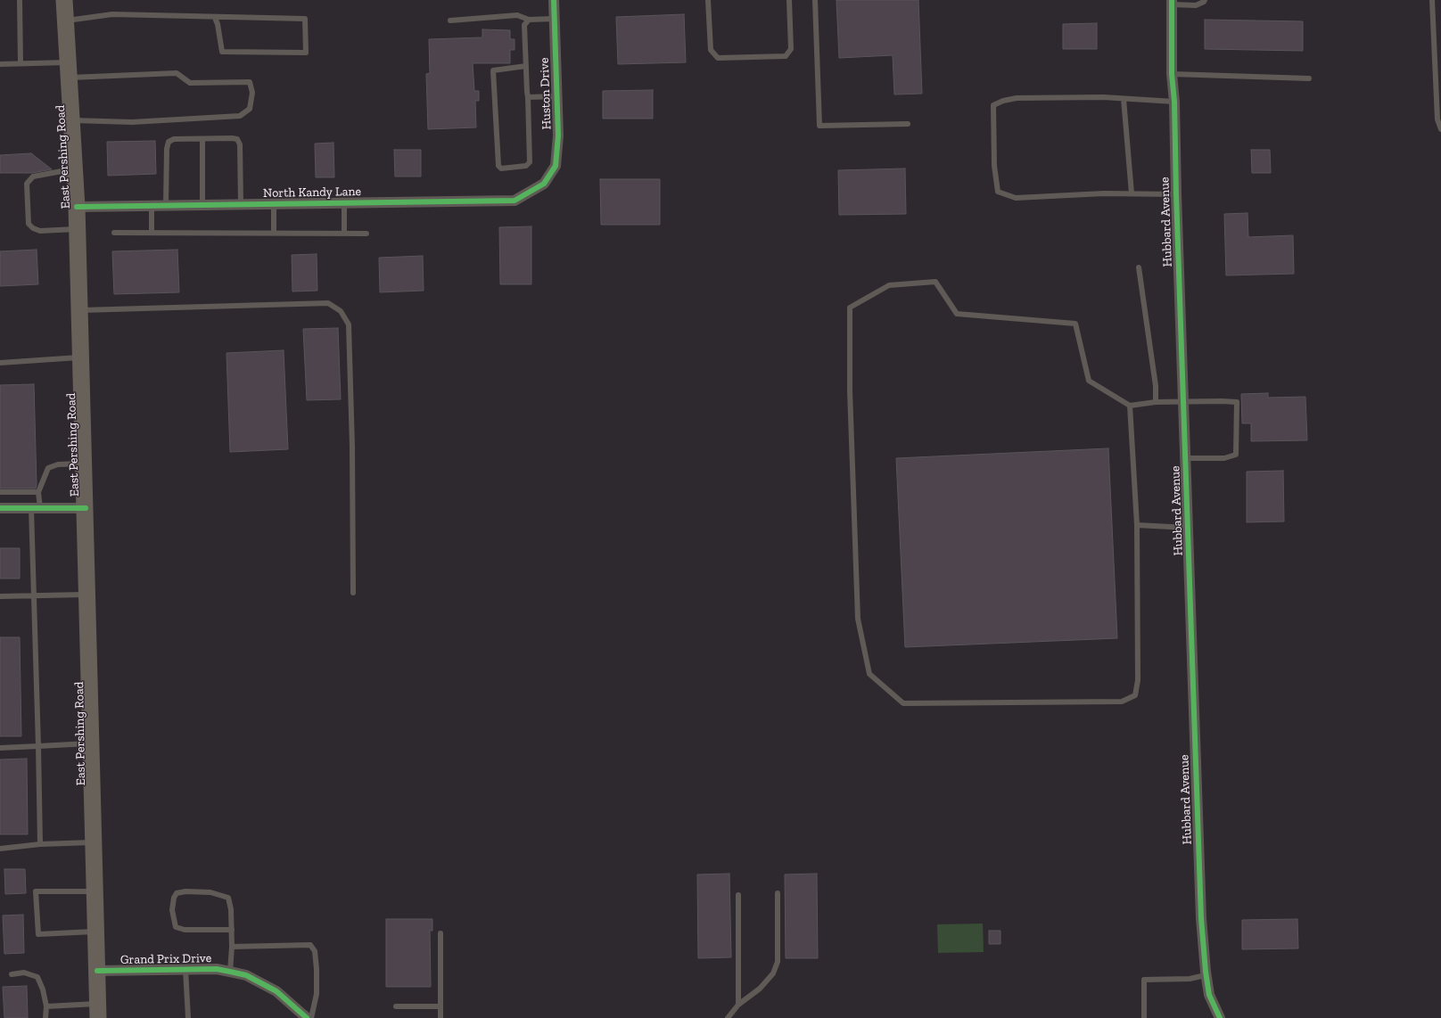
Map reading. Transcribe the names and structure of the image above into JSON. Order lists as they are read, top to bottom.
{
  "streets": {
    "main road": ["East Pershing Road"],
    "street": [
      "Huston Drive",
      "North Kandy Lane",
      "Hubbard Avenue",
      "Grand Prix Drive"
    ]
  },
  "crossings": [
    ["Huston Drive", "North Kandy Lane"],
    ["East Pershing Road", "North Kandy Lane"],
    ["East Pershing Road", "Grand Prix Drive"]
  ]
}
